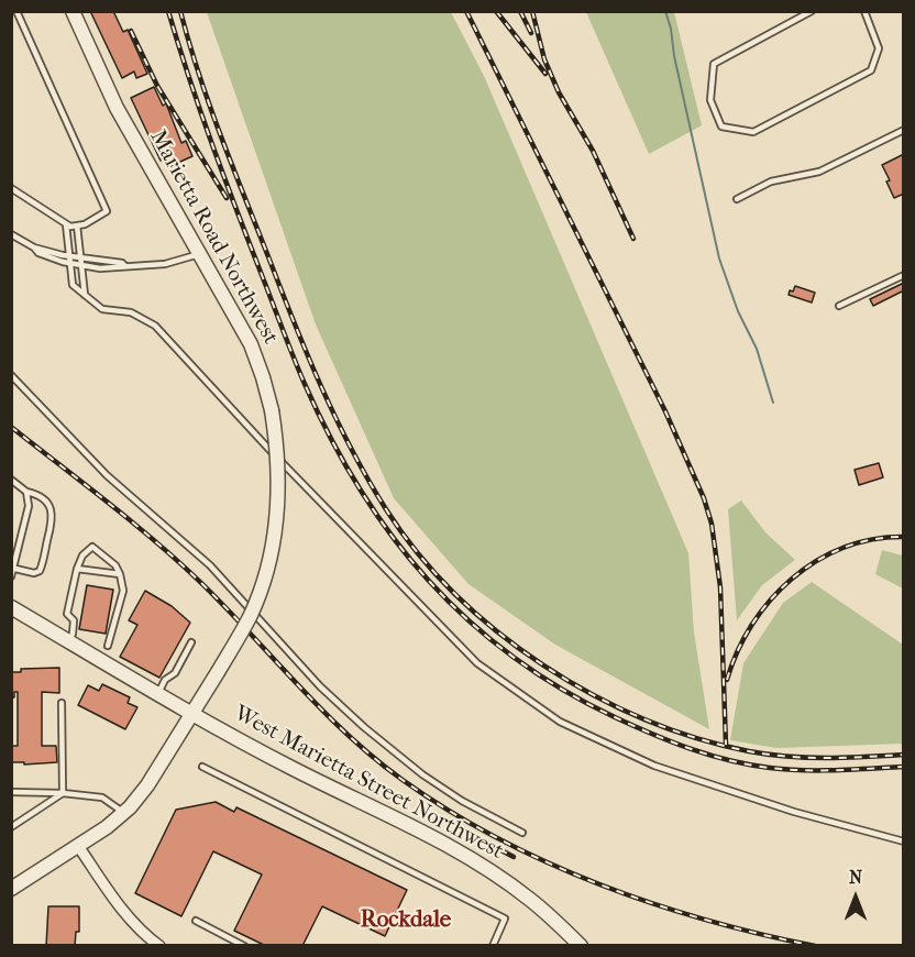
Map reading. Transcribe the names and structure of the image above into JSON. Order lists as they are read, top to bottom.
{
  "streets": {
    "street": ["Marietta Road Northwest", "West Marietta Street Northwest"]
  },
  "crossings": [
    ["Marietta Road Northwest", "West Marietta Street Northwest"]
  ],
  "districts": ["Rockdale"],
  "north": "top"
}
